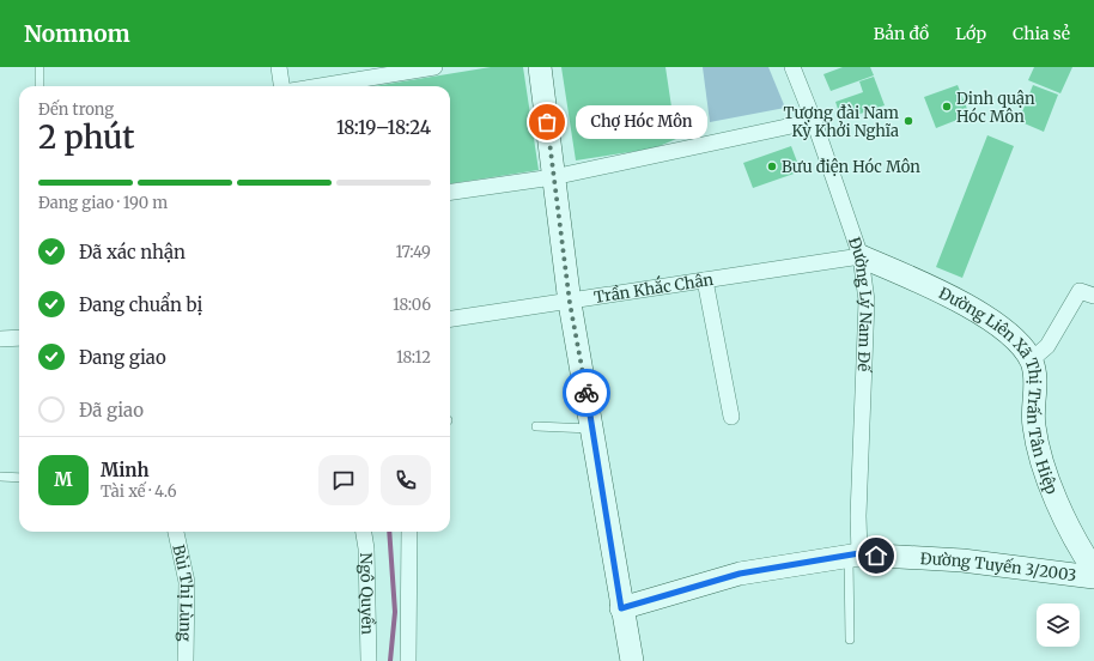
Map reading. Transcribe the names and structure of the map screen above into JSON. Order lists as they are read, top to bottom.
{
  "streets": {
    "street": [
      "Trần Khắc Chân",
      "Đường Lý Nam Đế",
      "Đường Liên Xã Thị Trấn Tân Hiệp",
      "Đường Tuyến 3/2003",
      "Bùi Thị Lùng",
      "Ngô Quyền"
    ]
  },
  "crossings": [
    ["Trần Khắc Chân", "Đường Lý Nam Đế"],
    ["Trần Khắc Chân", "Đường Liên Xã Thị Trấn Tân Hiệp"],
    ["Đường Lý Nam Đế", "Đường Liên Xã Thị Trấn Tân Hiệp"],
    ["Đường Lý Nam Đế", "Đường Tuyến 3/2003"]
  ],
  "places": [
    "Dinh quận Hóc Môn",
    "Tượng đài Nam Kỳ Khởi Nghĩa",
    "Chợ Hóc Môn",
    "Bưu điện Hóc Môn"
  ],
  "page": {
    "header": "Nomnom",
    "nav": ["Bản đồ", "Lớp", "Chia sẻ"],
    "heading": ["2 phút", "Đến trong", "18:19–18:24"],
    "panel": ["Minh", "Tài xế · 4.6"],
    "bubble": "Chợ Hóc Môn",
    "bar": "Đang giao · 190 m",
    "list": [
      ["Đã xác nhận", "17:49"],
      ["Đang chuẩn bị", "18:06"],
      ["Đang giao", "18:12"],
      "Đã giao"
    ],
    "round": "M"
  }
}
